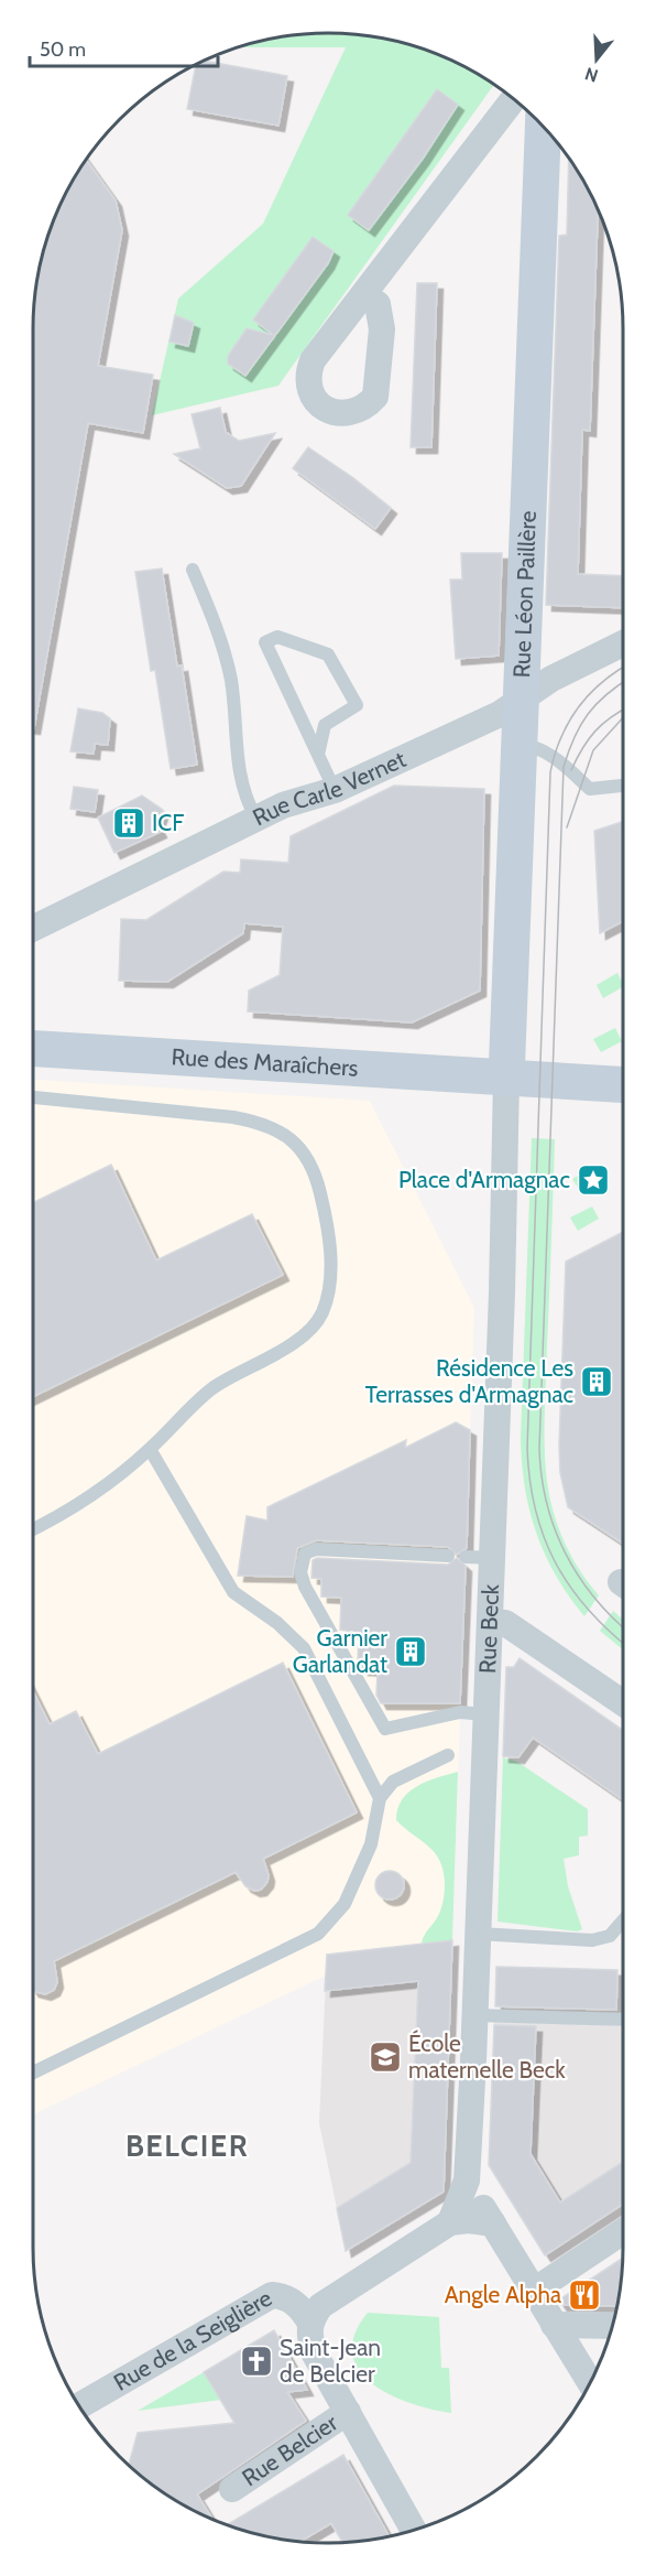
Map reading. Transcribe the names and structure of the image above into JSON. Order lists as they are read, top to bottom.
{
  "streets": {
    "street": [
      "Rue Léon Paillère",
      "Rue Carle Vernet",
      "Rue des Maraîchers",
      "Rue Beck",
      "Rue de la Seiglière",
      "Rue Belcier"
    ]
  },
  "crossings": [
    ["Rue Léon Paillère", "Rue Carle Vernet"],
    ["Rue Léon Paillère", "Rue des Maraîchers"],
    ["Rue Léon Paillère", "Rue Beck"],
    ["Rue des Maraîchers", "Rue Beck"]
  ],
  "districts": ["BELCIER"],
  "places": {
    "building": ["ICF", "Résidence Les Terrasses d'Armagnac", "Garnier Garlandat"],
    "place": ["Place d'Armagnac"],
    "school or university": ["École maternelle Beck"],
    "restaurant": ["Angle Alpha"],
    "church": ["Saint-Jean de Belcier"]
  },
  "scale_bar": "50 m",
  "north": "bottom"
}
